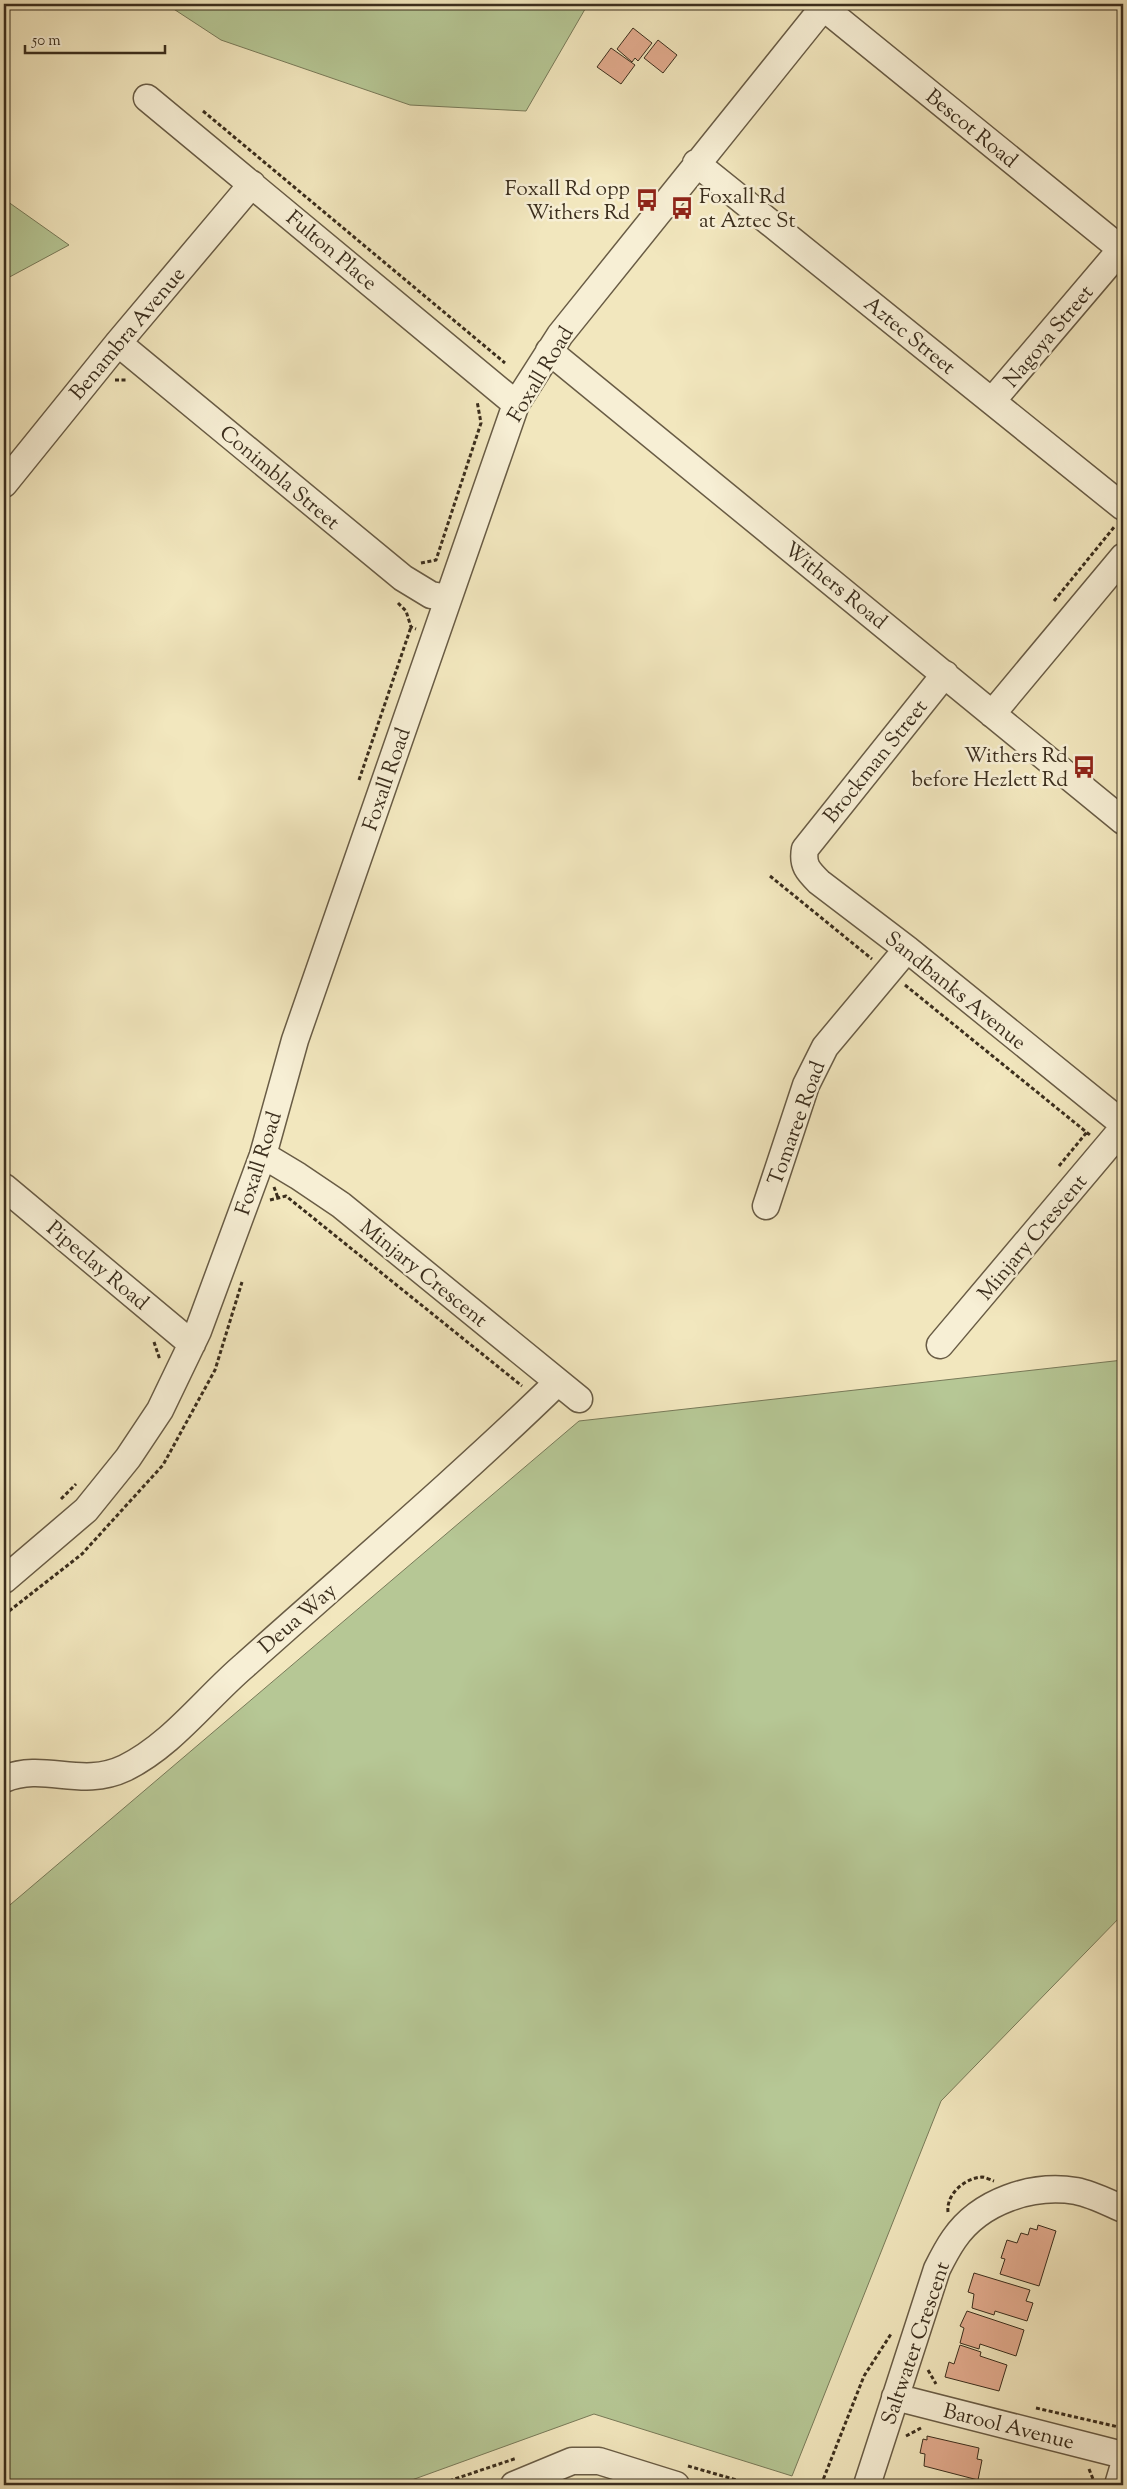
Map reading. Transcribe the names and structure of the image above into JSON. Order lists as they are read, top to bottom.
{
  "streets": {
    "street": [
      "Bescot Road",
      "Fulton Place",
      "Benambra Avenue",
      "Aztec Street",
      "Nagoya Street",
      "Foxall Road",
      "Conimbla Street",
      "Withers Road",
      "Brockman Street",
      "Sandbanks Avenue",
      "Tomaree Road",
      "Minjary Crescent",
      "Pipeclay Road",
      "Deua Way",
      "Saltwater Crescent",
      "Barool Avenue"
    ]
  },
  "crossings": [
    ["Bescot Road", "Nagoya Street"],
    ["Bescot Road", "Foxall Road"],
    ["Fulton Place", "Benambra Avenue"],
    ["Fulton Place", "Foxall Road"],
    ["Benambra Avenue", "Conimbla Street"],
    ["Aztec Street", "Nagoya Street"],
    ["Aztec Street", "Foxall Road"],
    ["Foxall Road", "Conimbla Street"],
    ["Foxall Road", "Withers Road"],
    ["Foxall Road", "Minjary Crescent"],
    ["Foxall Road", "Pipeclay Road"],
    ["Withers Road", "Brockman Street"],
    ["Brockman Street", "Sandbanks Avenue"],
    ["Sandbanks Avenue", "Tomaree Road"],
    ["Sandbanks Avenue", "Minjary Crescent"],
    ["Minjary Crescent", "Deua Way"],
    ["Saltwater Crescent", "Barool Avenue"]
  ],
  "places": {
    "bus stop": ["Foxall Rd opp Withers Rd", "Foxall Rd at Aztec St", "Withers Rd before Hezlett Rd"]
  },
  "scale_bar": "50 m"
}
